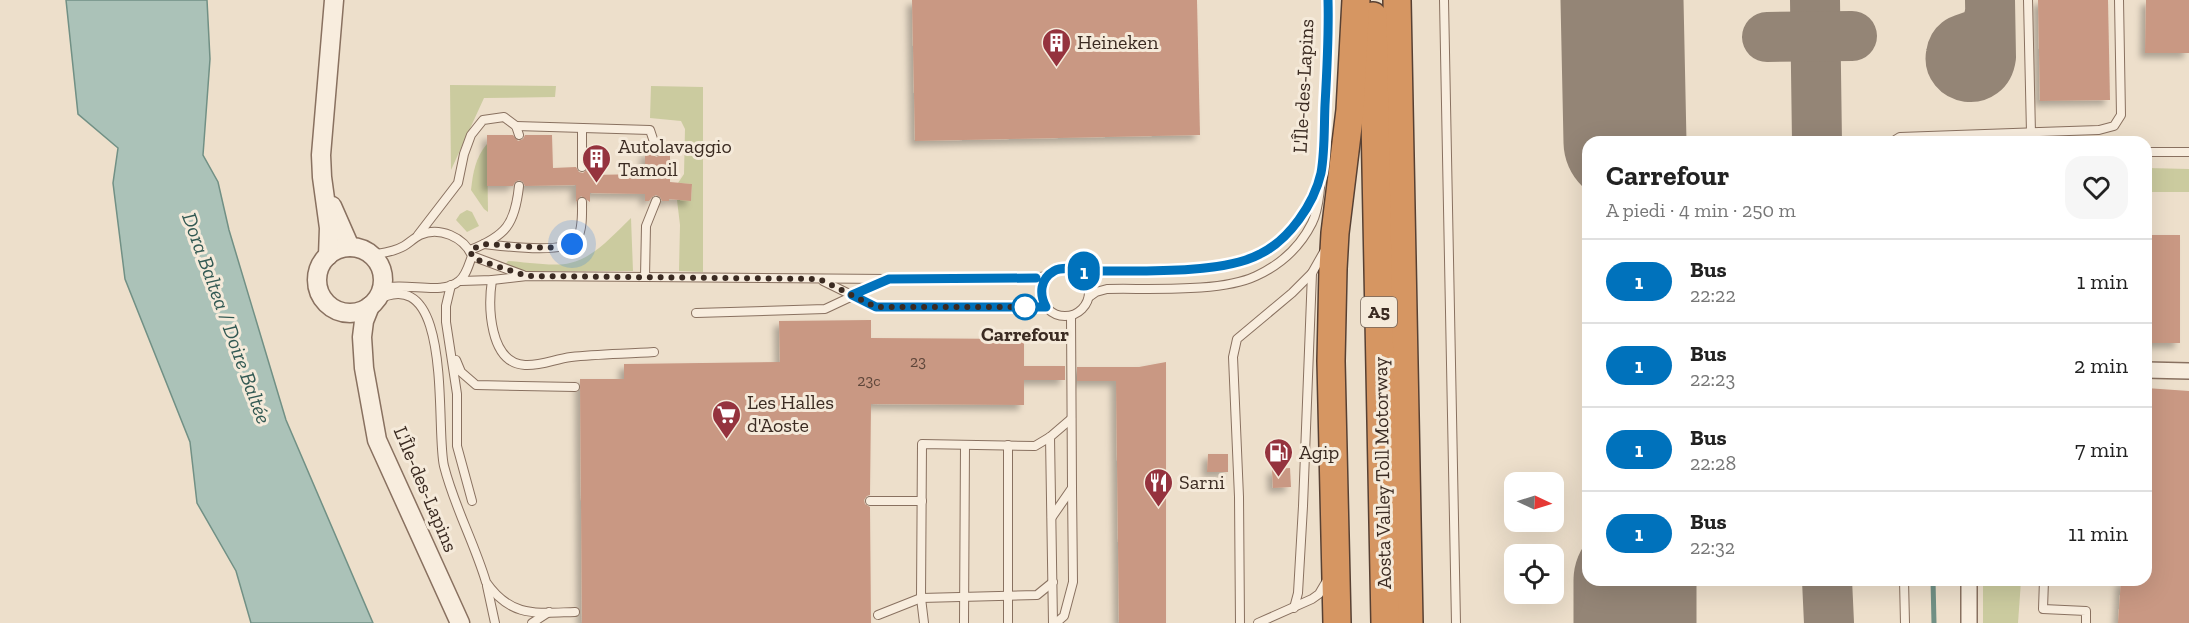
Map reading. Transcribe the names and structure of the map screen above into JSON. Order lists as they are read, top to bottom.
{
  "streets": {
    "highway": ["A5", "Aosta Valley Toll Motorway"],
    "street": ["L'Île-des-Lapins"]
  },
  "water": ["Dora Baltea / Doire Baltée"],
  "places": {
    "building": ["Heineken", "Autolavaggio Tamoil"],
    "other": ["Carrefour"],
    "supermarket": ["Les Halles d'Aoste"],
    "fuel station": ["Agip"],
    "restaurant": ["Sarni"]
  },
  "lines": ["bus line 1"],
  "house_numbers": ["23", "23c"],
  "north": "right",
  "page": {
    "on_map": "1",
    "heading": ["Carrefour", "A piedi · 4 min · 250 m"],
    "list": [
      {
        "mark": "1",
        "name": "Bus",
        "note": "22:22",
        "value": "1 min"
      },
      {
        "mark": "1",
        "name": "Bus",
        "note": "22:23",
        "value": "2 min"
      },
      {
        "mark": "1",
        "name": "Bus",
        "note": "22:28",
        "value": "7 min"
      },
      {
        "mark": "1",
        "name": "Bus",
        "note": "22:32",
        "value": "11 min"
      }
    ]
  }
}
